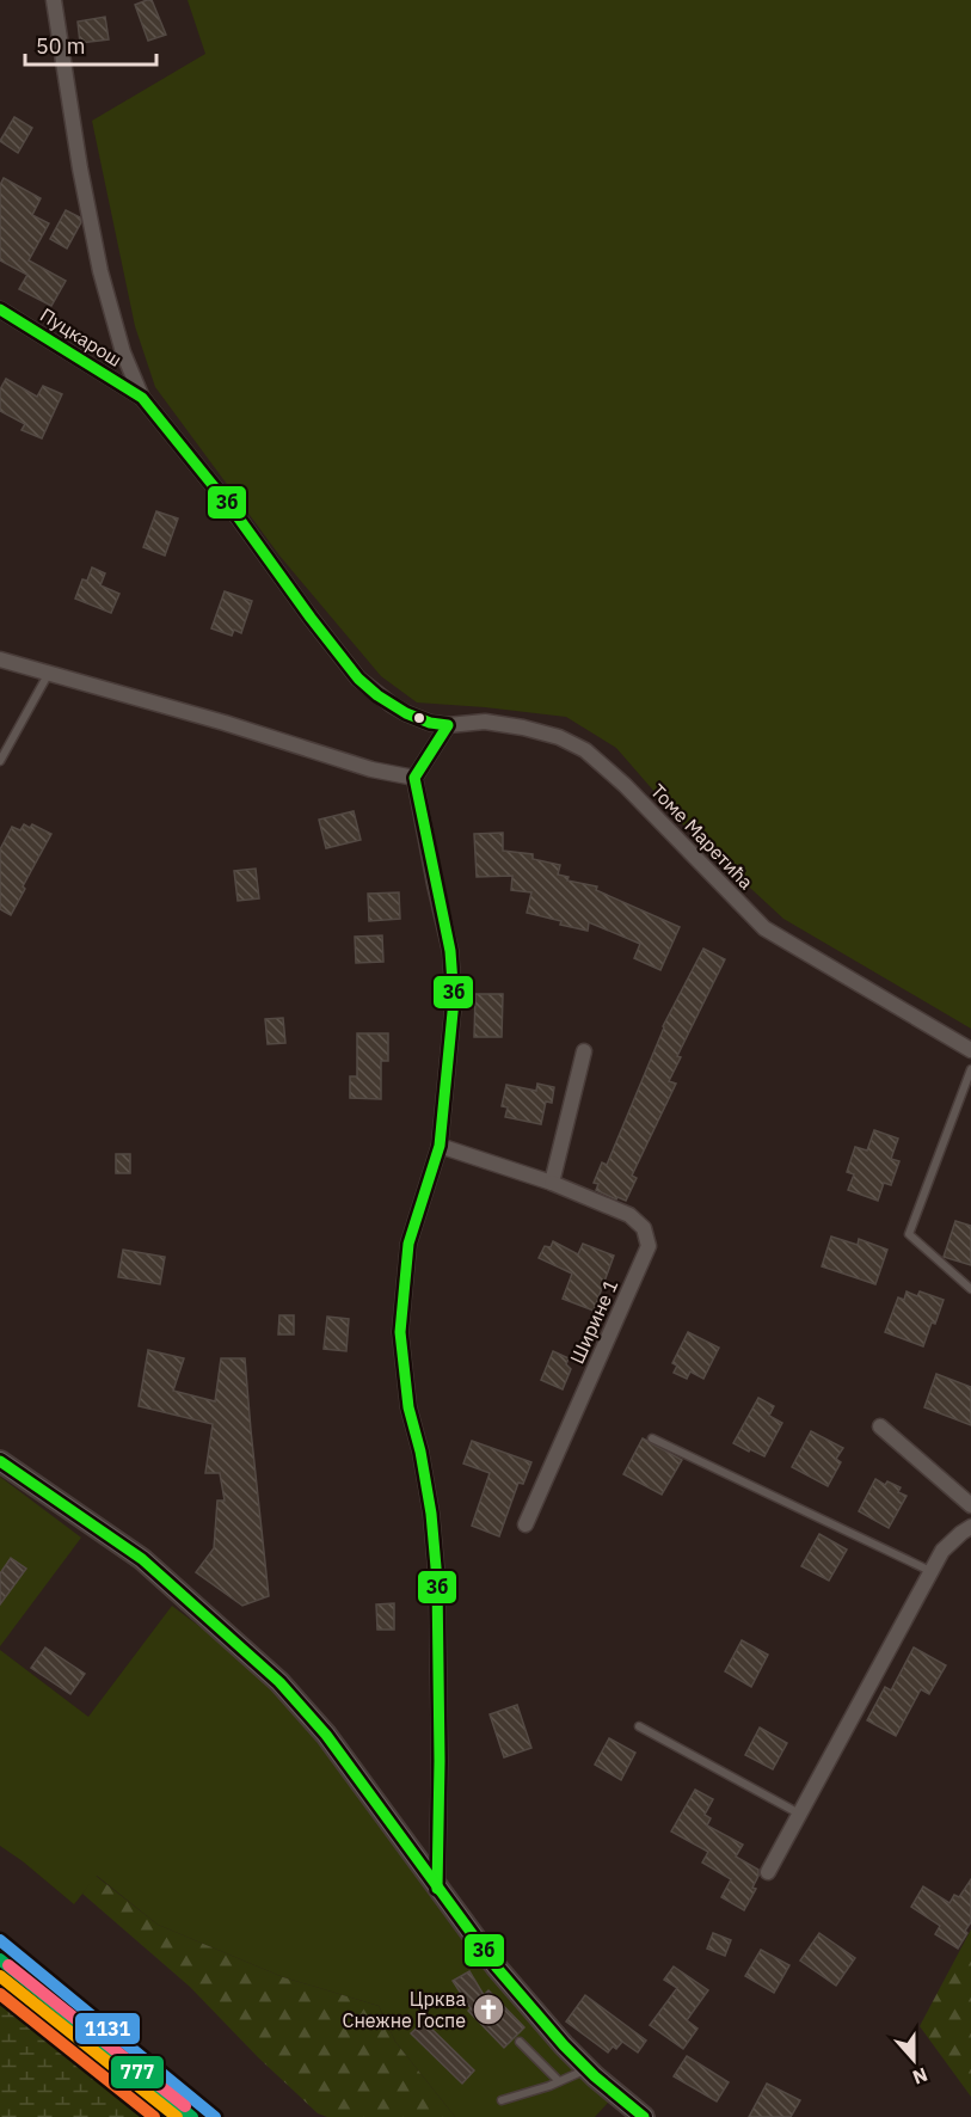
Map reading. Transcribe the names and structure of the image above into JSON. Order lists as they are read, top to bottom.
{
  "streets": {
    "street": ["Пуцкарош", "Томе Маретића", "Ширине 1"]
  },
  "places": {
    "church": ["Црква Снежне Госпе"]
  },
  "lines": ["transit line 3б", "transit line 1131", "transit line 777"],
  "scale_bar": "50 m",
  "north": "bottom"
}
